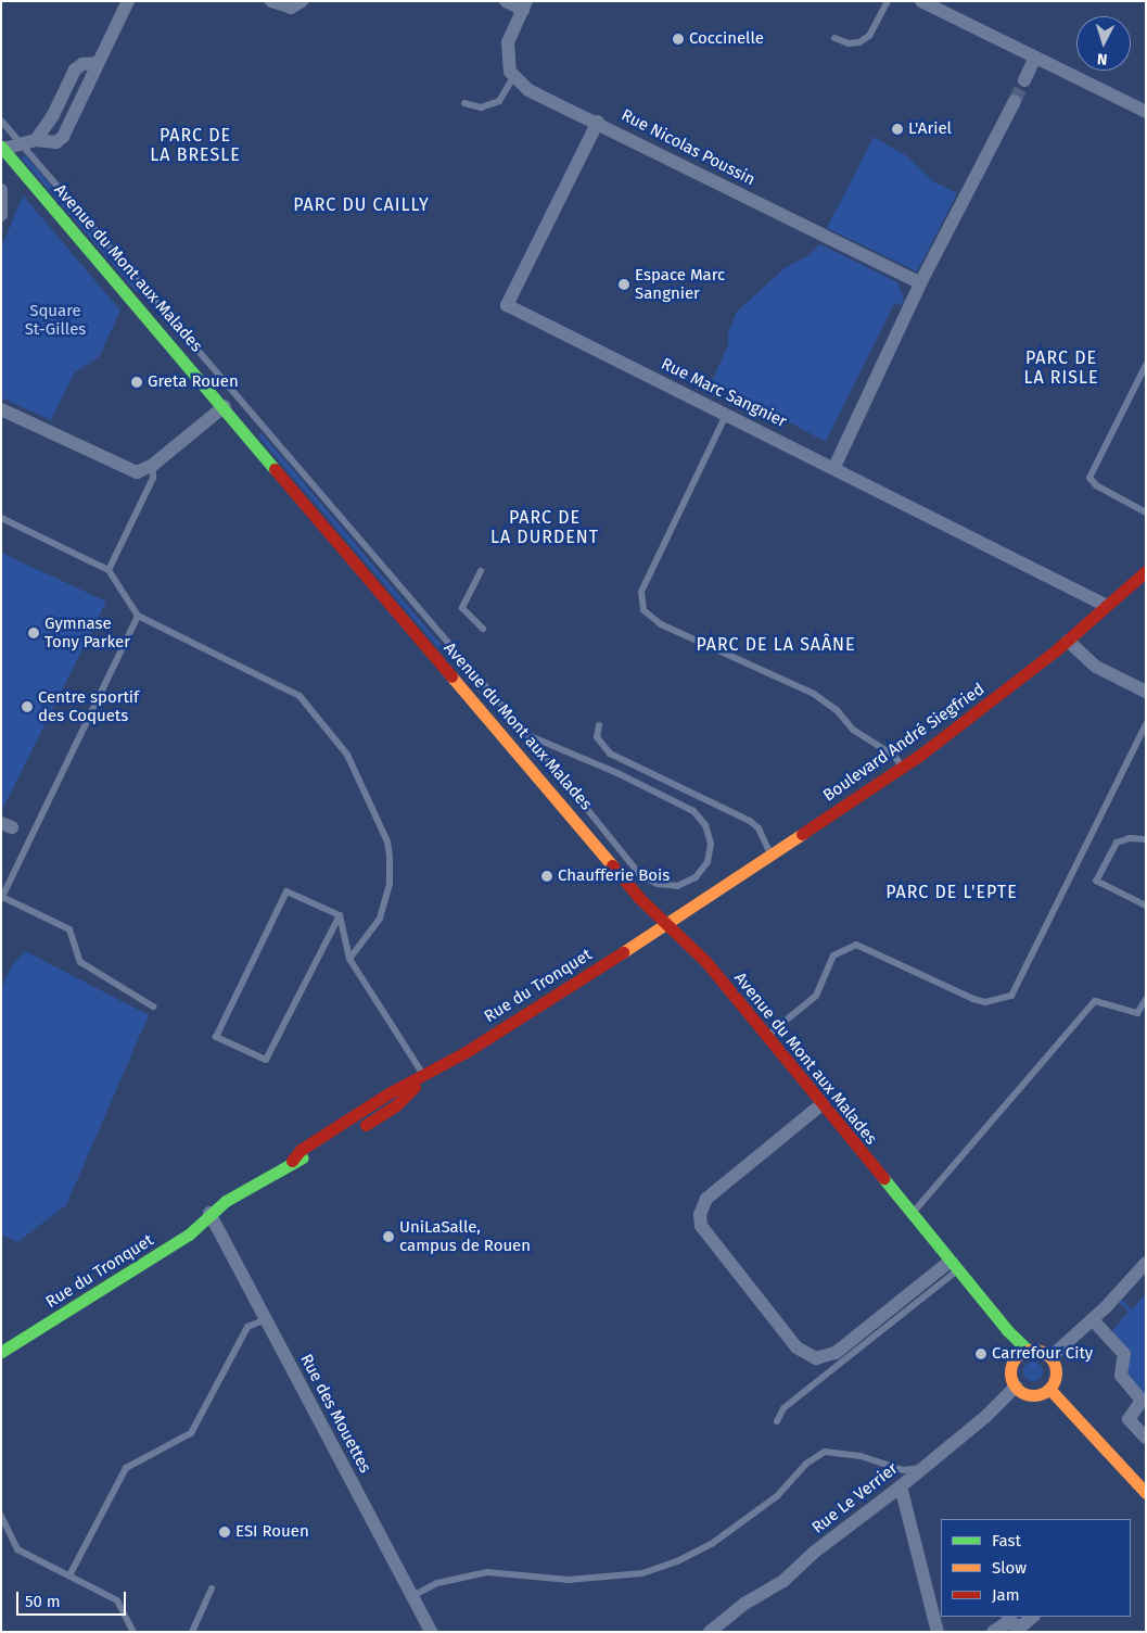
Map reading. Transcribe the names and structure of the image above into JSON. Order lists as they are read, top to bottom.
{
  "streets": {
    "street": [
      "Rue Nicolas Poussin",
      "Avenue du Mont aux Malades",
      "Rue Marc Sangnier",
      "Boulevard André Siegfried",
      "Rue du Tronquet",
      "Rue des Mouettes",
      "Rue Le Verrier"
    ]
  },
  "crossings": [
    ["Rue Nicolas Poussin", "Rue Marc Sangnier"],
    ["Avenue du Mont aux Malades", "Boulevard André Siegfried"],
    ["Avenue du Mont aux Malades", "Rue du Tronquet"],
    ["Avenue du Mont aux Malades", "Rue Le Verrier"],
    ["Rue Marc Sangnier", "Boulevard André Siegfried"],
    ["Boulevard André Siegfried", "Rue du Tronquet"],
    ["Rue du Tronquet", "Rue des Mouettes"]
  ],
  "districts": [
    "PARC DE LA BRESLE",
    "PARC DU CAILLY",
    "PARC DE LA RISLE",
    "PARC DE LA DURDENT",
    "PARC DE LA SAÂNE",
    "PARC DE L'EPTE"
  ],
  "parks": ["Square St-Gilles"],
  "places": [
    "Coccinelle",
    "L'Ariel",
    "Espace Marc Sangnier",
    "Greta Rouen",
    "Gymnase Tony Parker",
    "Centre sportif des Coquets",
    "Chaufferie Bois",
    "UniLaSalle, campus de Rouen",
    "Carrefour City",
    "ESI Rouen"
  ],
  "legend": ["Fast", "Slow", "Jam"],
  "scale_bar": "50 m",
  "north": "bottom"
}
